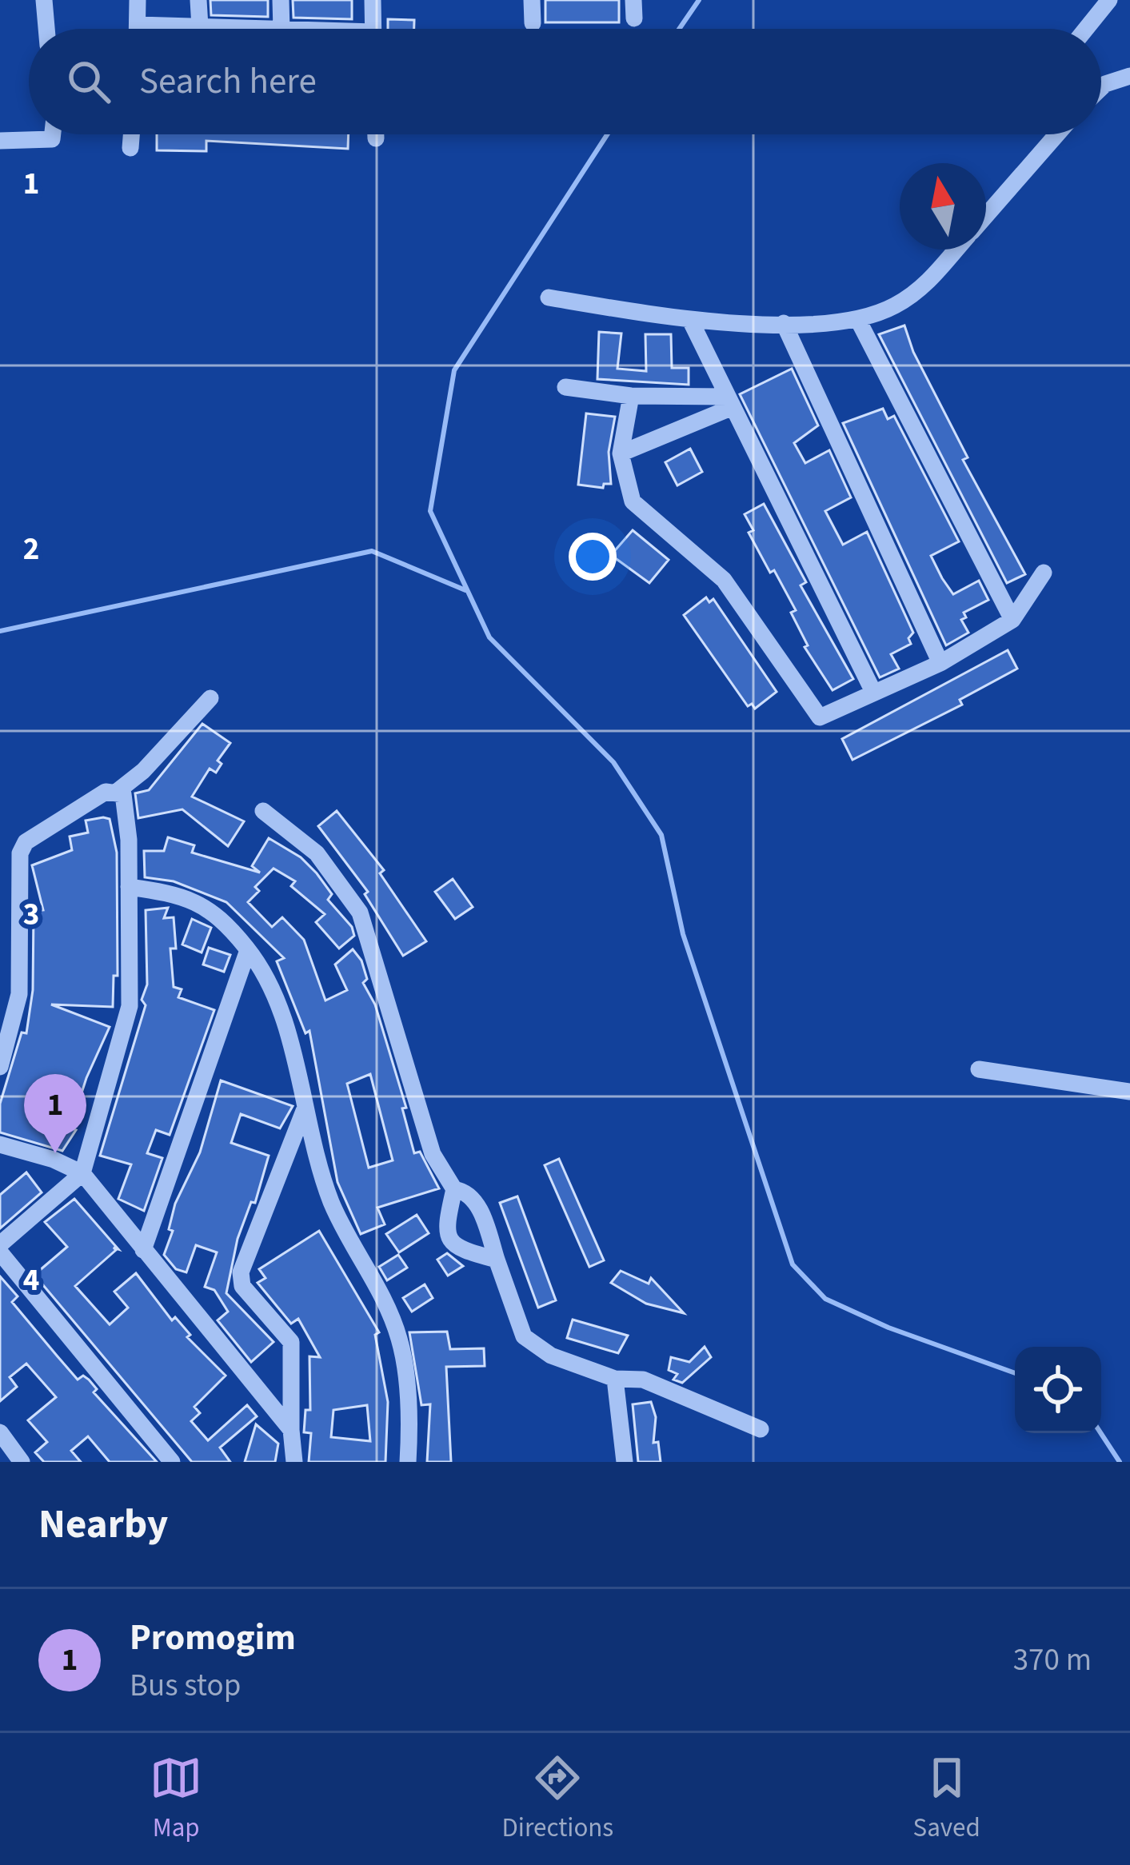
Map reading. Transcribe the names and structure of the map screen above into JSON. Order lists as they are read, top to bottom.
{
  "north": "top",
  "page": {
    "search": "Search here",
    "pins": "1",
    "heading": "Nearby",
    "list": [
      {
        "mark": "1",
        "name": "Promogim",
        "note": "Bus stop",
        "value": "370 m"
      }
    ],
    "nav": ["Map", "Directions", "Saved"]
  },
  "grid": {
    "rows": [
      "1",
      "2",
      "3",
      "4"
    ]
  }
}
